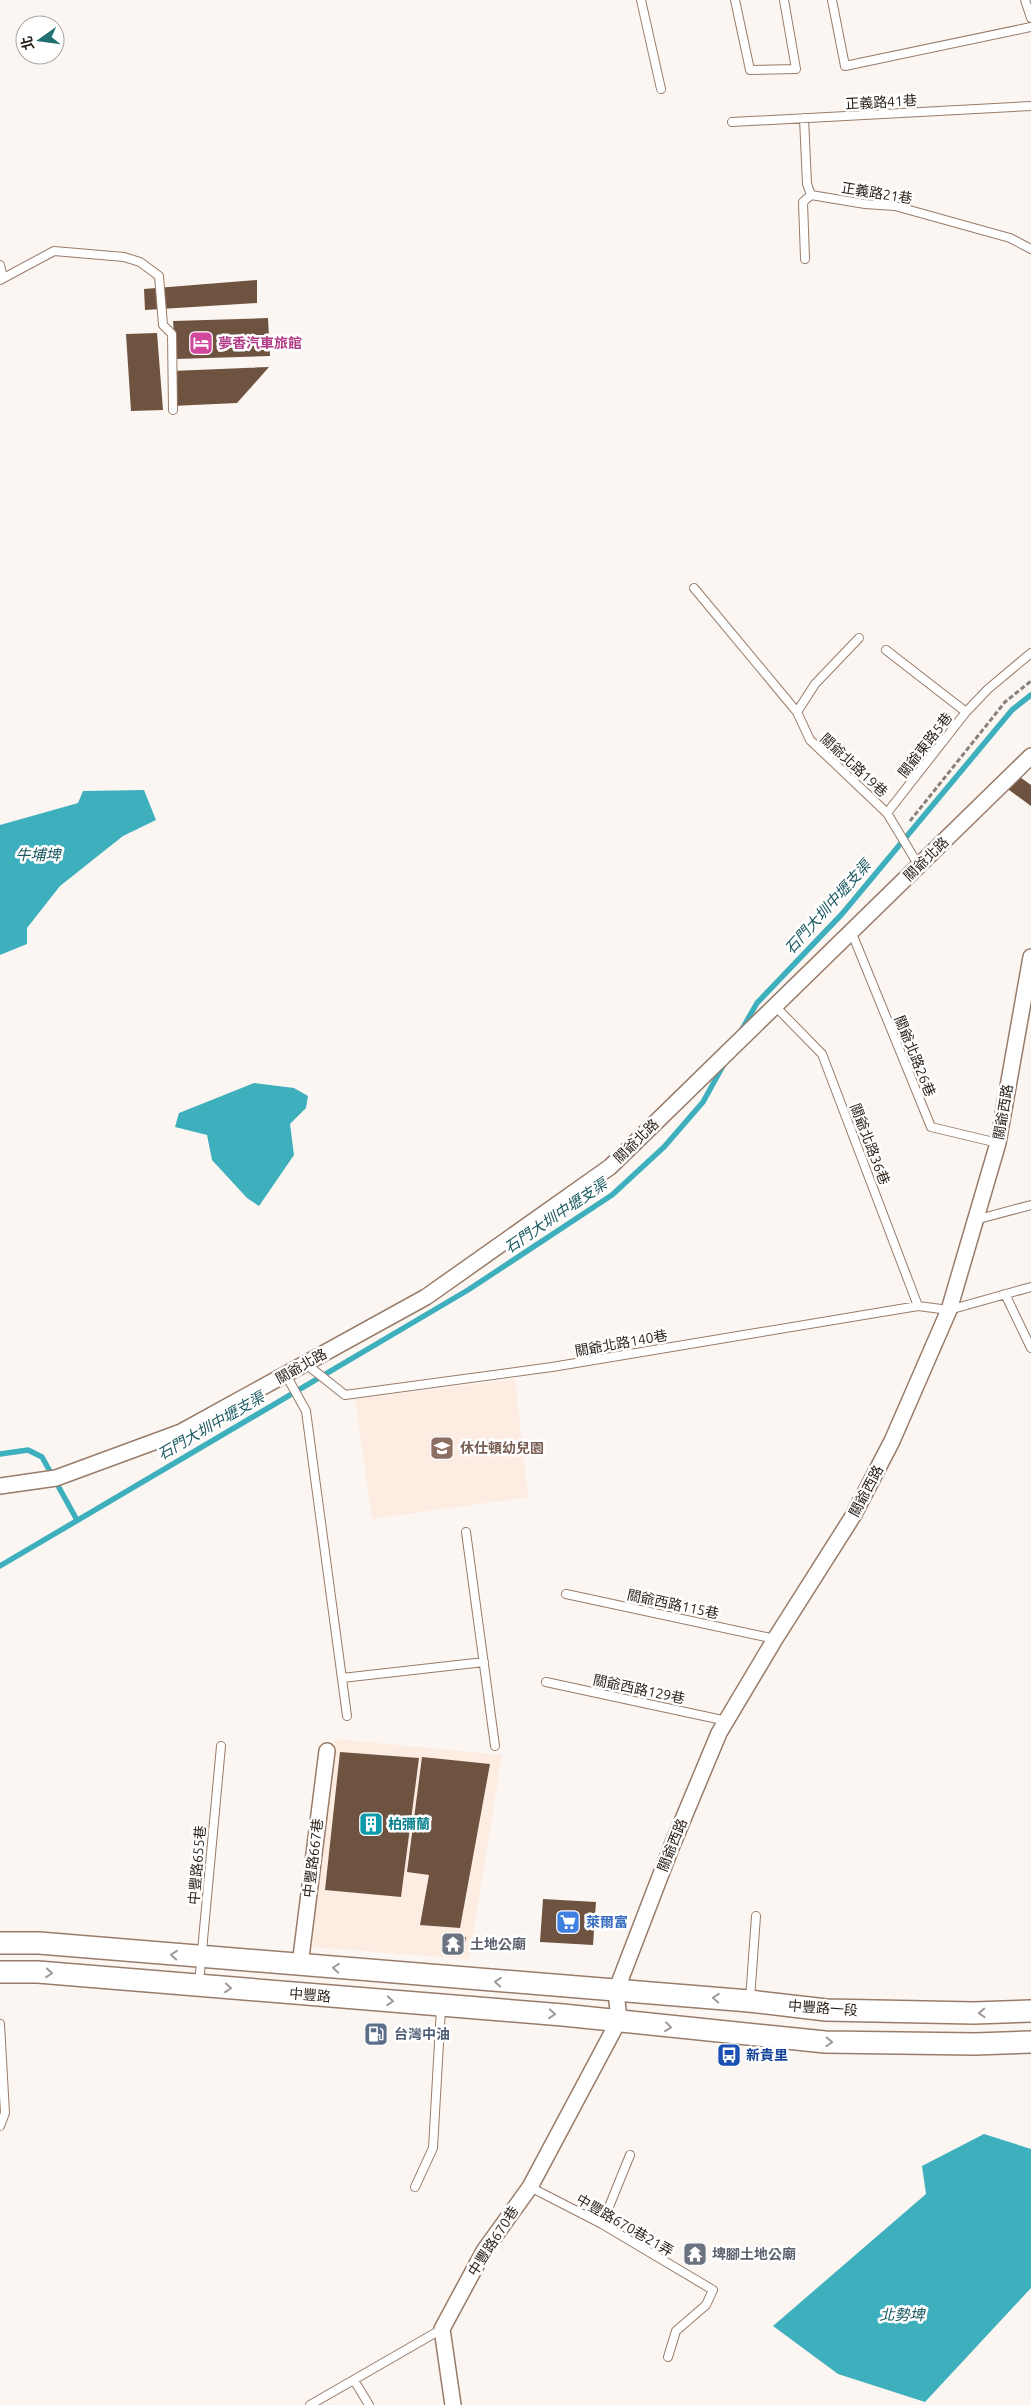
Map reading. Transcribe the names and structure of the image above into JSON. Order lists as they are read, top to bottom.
{
  "streets": {
    "main road": ["中豐路", "中豐路一段"],
    "street": [
      "關爺北路",
      "關爺西路",
      "中豐路667巷",
      "中豐路670巷"
    ],
    "lane": [
      "正義路41巷",
      "正義路21巷",
      "關爺東路5巷",
      "關爺北路19巷",
      "關爺北路26巷",
      "關爺北路36巷",
      "關爺北路140巷",
      "關爺西路115巷",
      "關爺西路129巷",
      "中豐路655巷",
      "中豐路670巷21弄"
    ]
  },
  "crossings": [
    ["關爺東路5巷", "關爺北路19巷"],
    ["關爺北路", "關爺北路26巷"],
    ["關爺北路", "關爺北路36巷"],
    ["關爺北路", "關爺北路140巷"],
    ["關爺北路26巷", "關爺西路"],
    ["關爺西路", "關爺北路140巷"],
    ["關爺西路", "關爺西路115巷"],
    ["關爺西路", "關爺西路129巷"],
    ["關爺西路", "中豐路"],
    ["關爺西路", "中豐路一段"],
    ["關爺北路36巷", "關爺北路140巷"],
    ["中豐路667巷", "中豐路"],
    ["中豐路655巷", "中豐路"],
    ["中豐路", "中豐路一段"],
    ["中豐路", "中豐路670巷"],
    ["中豐路670巷21弄", "中豐路670巷"]
  ],
  "water": ["牛埔埤", "石門大圳中壢支渠", "北勢埤"],
  "places": {
    "hotel": ["夢香汽車旅館"],
    "school or university": ["休仕頓幼兒園"],
    "building": ["柏彌蘭"],
    "supermarket": ["萊爾富"],
    "temple": ["土地公廟", "埤腳土地公廟"],
    "fuel station": ["台灣中油"],
    "bus stop": ["新貴里"]
  },
  "north": "left"
}
